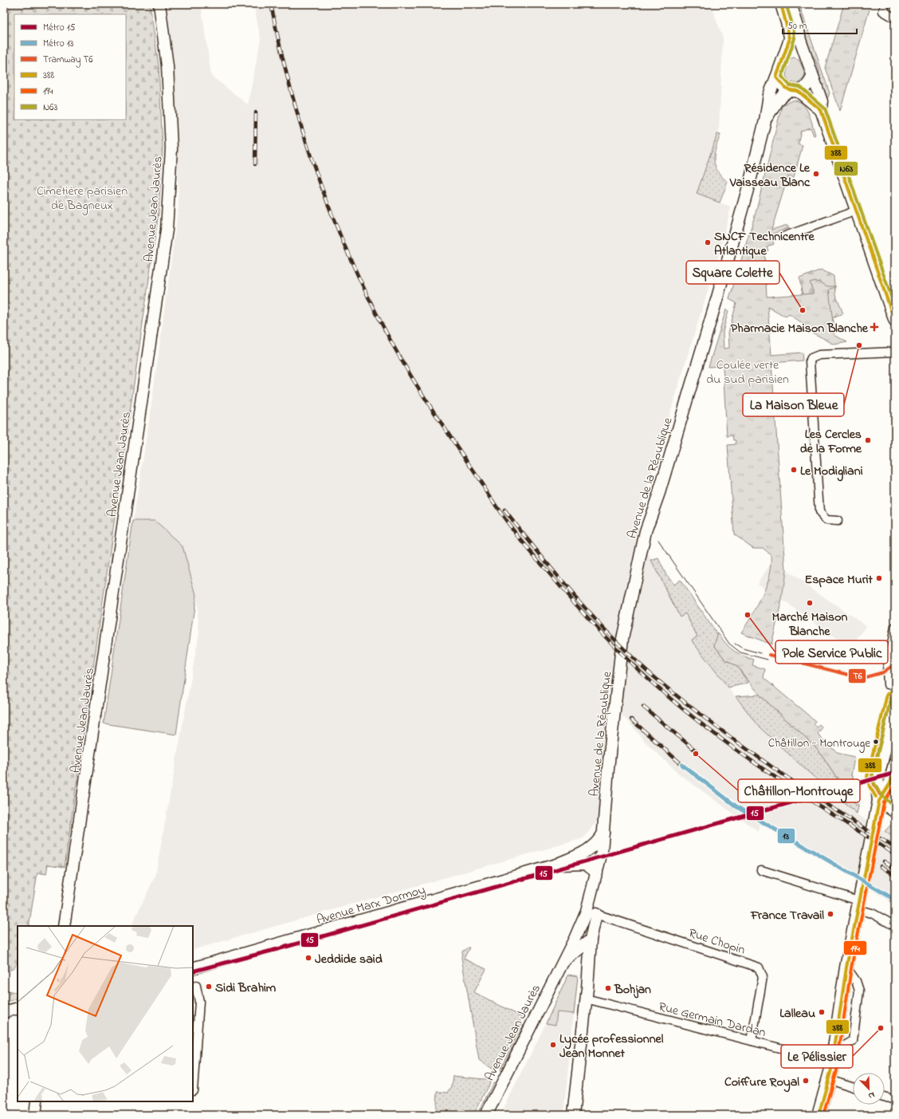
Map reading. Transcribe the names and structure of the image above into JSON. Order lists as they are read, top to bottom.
{
  "streets": {
    "main road": ["Avenue Jean Jaurès", "Avenue de la République", "Avenue Marx Dormoy"],
    "street": ["Rue Chopin", "Rue Germain Dardan"]
  },
  "crossings": [
    ["Avenue Jean Jaurès", "Avenue de la République"],
    ["Avenue Jean Jaurès", "Avenue Marx Dormoy"],
    ["Avenue de la République", "Avenue Marx Dormoy"],
    ["Rue Chopin", "Rue Germain Dardan"]
  ],
  "parks": ["Cimetière parisien de Bagneux", "Coulée verte du sud parisien"],
  "places": {
    "other": [
      "Résidence Le Vaisseau Blanc",
      "SNCF Technicentre Atlantique",
      "Square Colette",
      "La Maison Bleue",
      "Les Cercles de la Forme",
      "Le Modigliani",
      "Espace Murit",
      "Marché Maison Blanche",
      "Pole Service Public",
      "Châtillon - Montrouge",
      "Châtillon-Montrouge",
      "France Travail",
      "Jeddide said",
      "Sidi Brahim",
      "Bohjan",
      "Lalleau",
      "Le Pélissier",
      "Lycée professionnel Jean Monnet",
      "Coiffure Royal"
    ],
    "health": ["Pharmacie Maison Blanche"]
  },
  "lines": [
    "transit line 388",
    "transit line N63",
    "tram line T6",
    "transit line 194",
    "metro line 13",
    "metro line 15"
  ],
  "legend": [
    "Métro 15",
    "Métro 13",
    "Tramway T6",
    "388",
    "194",
    "N63"
  ],
  "scale_bar": "50 m",
  "north": "bottom right"
}
